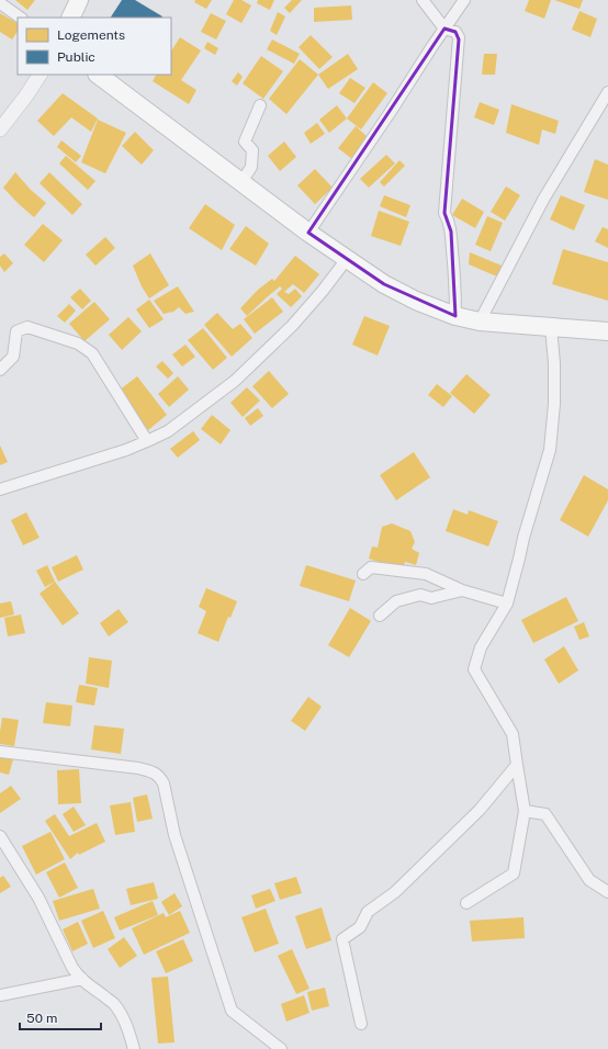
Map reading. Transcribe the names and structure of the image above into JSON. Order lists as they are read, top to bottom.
{
  "legend": ["Logements", "Public"],
  "scale_bar": "50 m"
}
